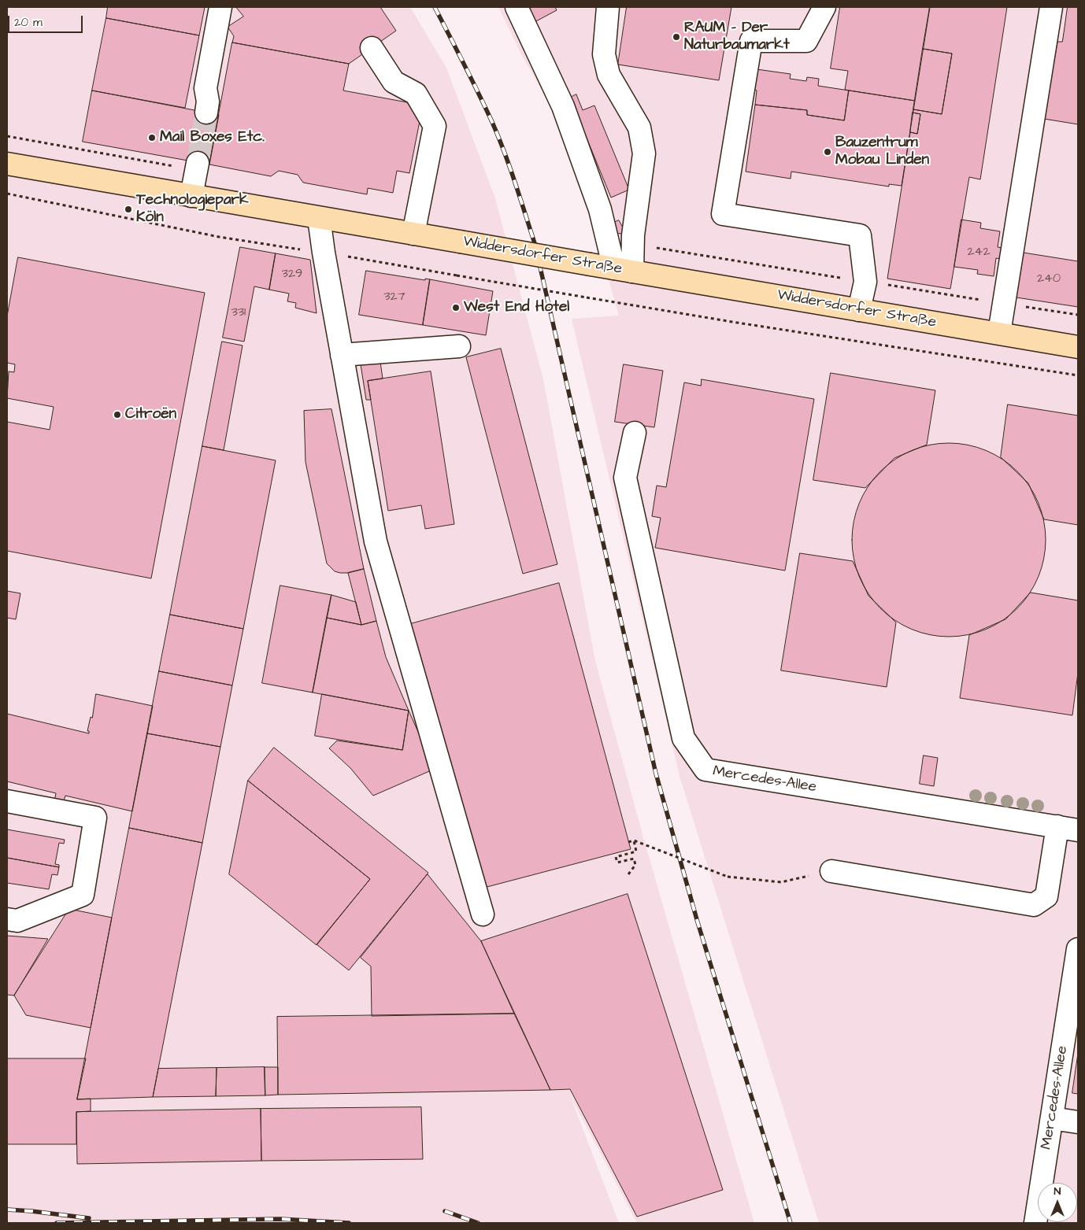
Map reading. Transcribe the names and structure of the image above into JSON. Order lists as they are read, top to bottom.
{
  "streets": {
    "main road": ["Widdersdorfer Straße"],
    "lane": ["Mercedes-Allee"]
  },
  "places": [
    "RAUM - Der Naturbaumarkt",
    "Mail Boxes Etc.",
    "Bauzentrum Mobau Linden",
    "Technologiepark Köln",
    "West End Hotel",
    "Citroën"
  ],
  "house_numbers": [
    "242",
    "329",
    "240",
    "327",
    "331"
  ],
  "scale_bar": "20 m",
  "north": "top"
}
